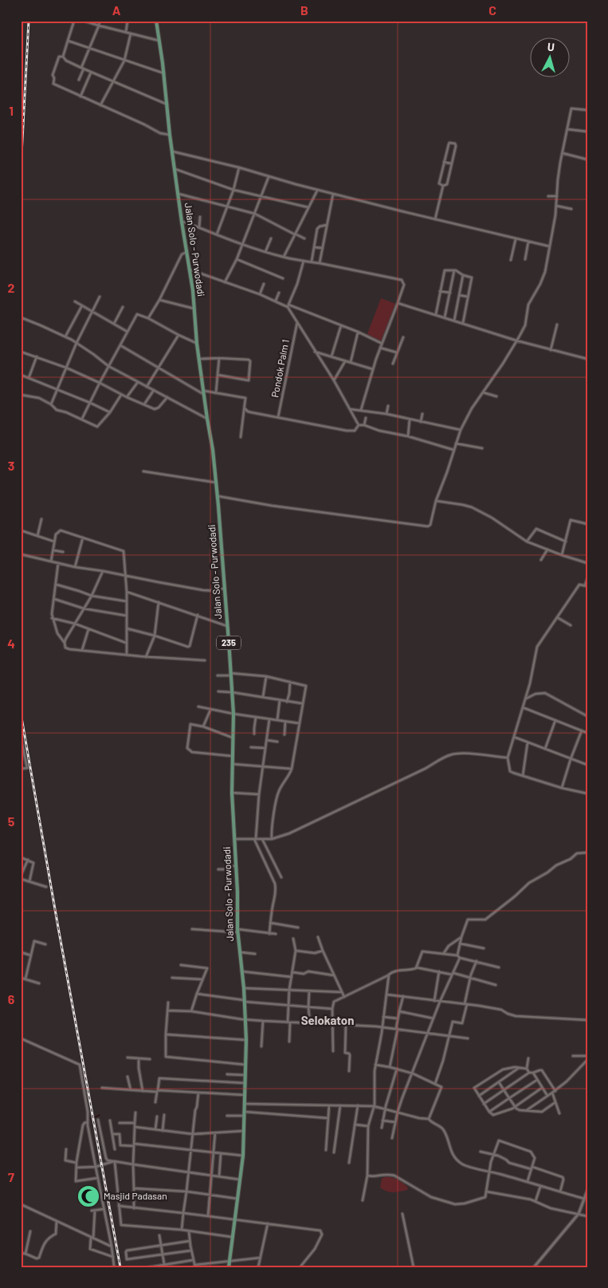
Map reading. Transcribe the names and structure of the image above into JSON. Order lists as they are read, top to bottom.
{
  "streets": {
    "main road": ["Jalan Solo - Purwodadi", "235"],
    "street": ["Pondok Palm 1"]
  },
  "districts": ["Selokaton"],
  "places": {
    "mosque": ["Masjid Padasan"]
  },
  "north": "top",
  "grid": {
    "columns": ["A", "B", "C"],
    "rows": [
      "1",
      "2",
      "3",
      "4",
      "5",
      "6",
      "7"
    ]
  }
}
